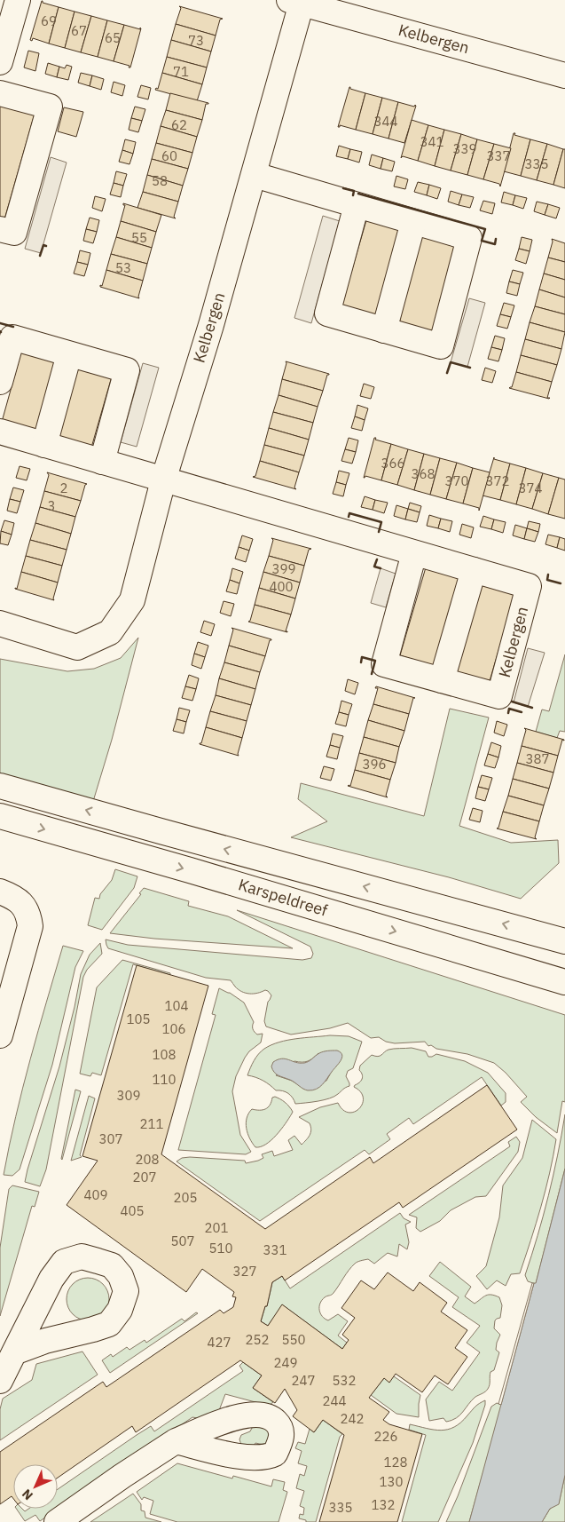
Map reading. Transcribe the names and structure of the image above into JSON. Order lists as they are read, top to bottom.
{
  "streets": {
    "street": ["Kelbergen", "Karspeldreef"]
  },
  "house_numbers": [
    "69",
    "67",
    "65",
    "73",
    "71",
    "344",
    "62",
    "341",
    "339",
    "60",
    "337",
    "335",
    "58",
    "55",
    "53",
    "366",
    "368",
    "370",
    "372",
    "2",
    "374",
    "3",
    "399",
    "400",
    "387",
    "396",
    "104",
    "105",
    "106",
    "108",
    "110",
    "309",
    "211",
    "307",
    "208",
    "207",
    "409",
    "205",
    "405",
    "201",
    "507",
    "510",
    "331",
    "327",
    "252",
    "550",
    "427",
    "249",
    "247",
    "532",
    "244",
    "242",
    "226",
    "128",
    "130",
    "132",
    "335"
  ],
  "north": "bottom left"
}
